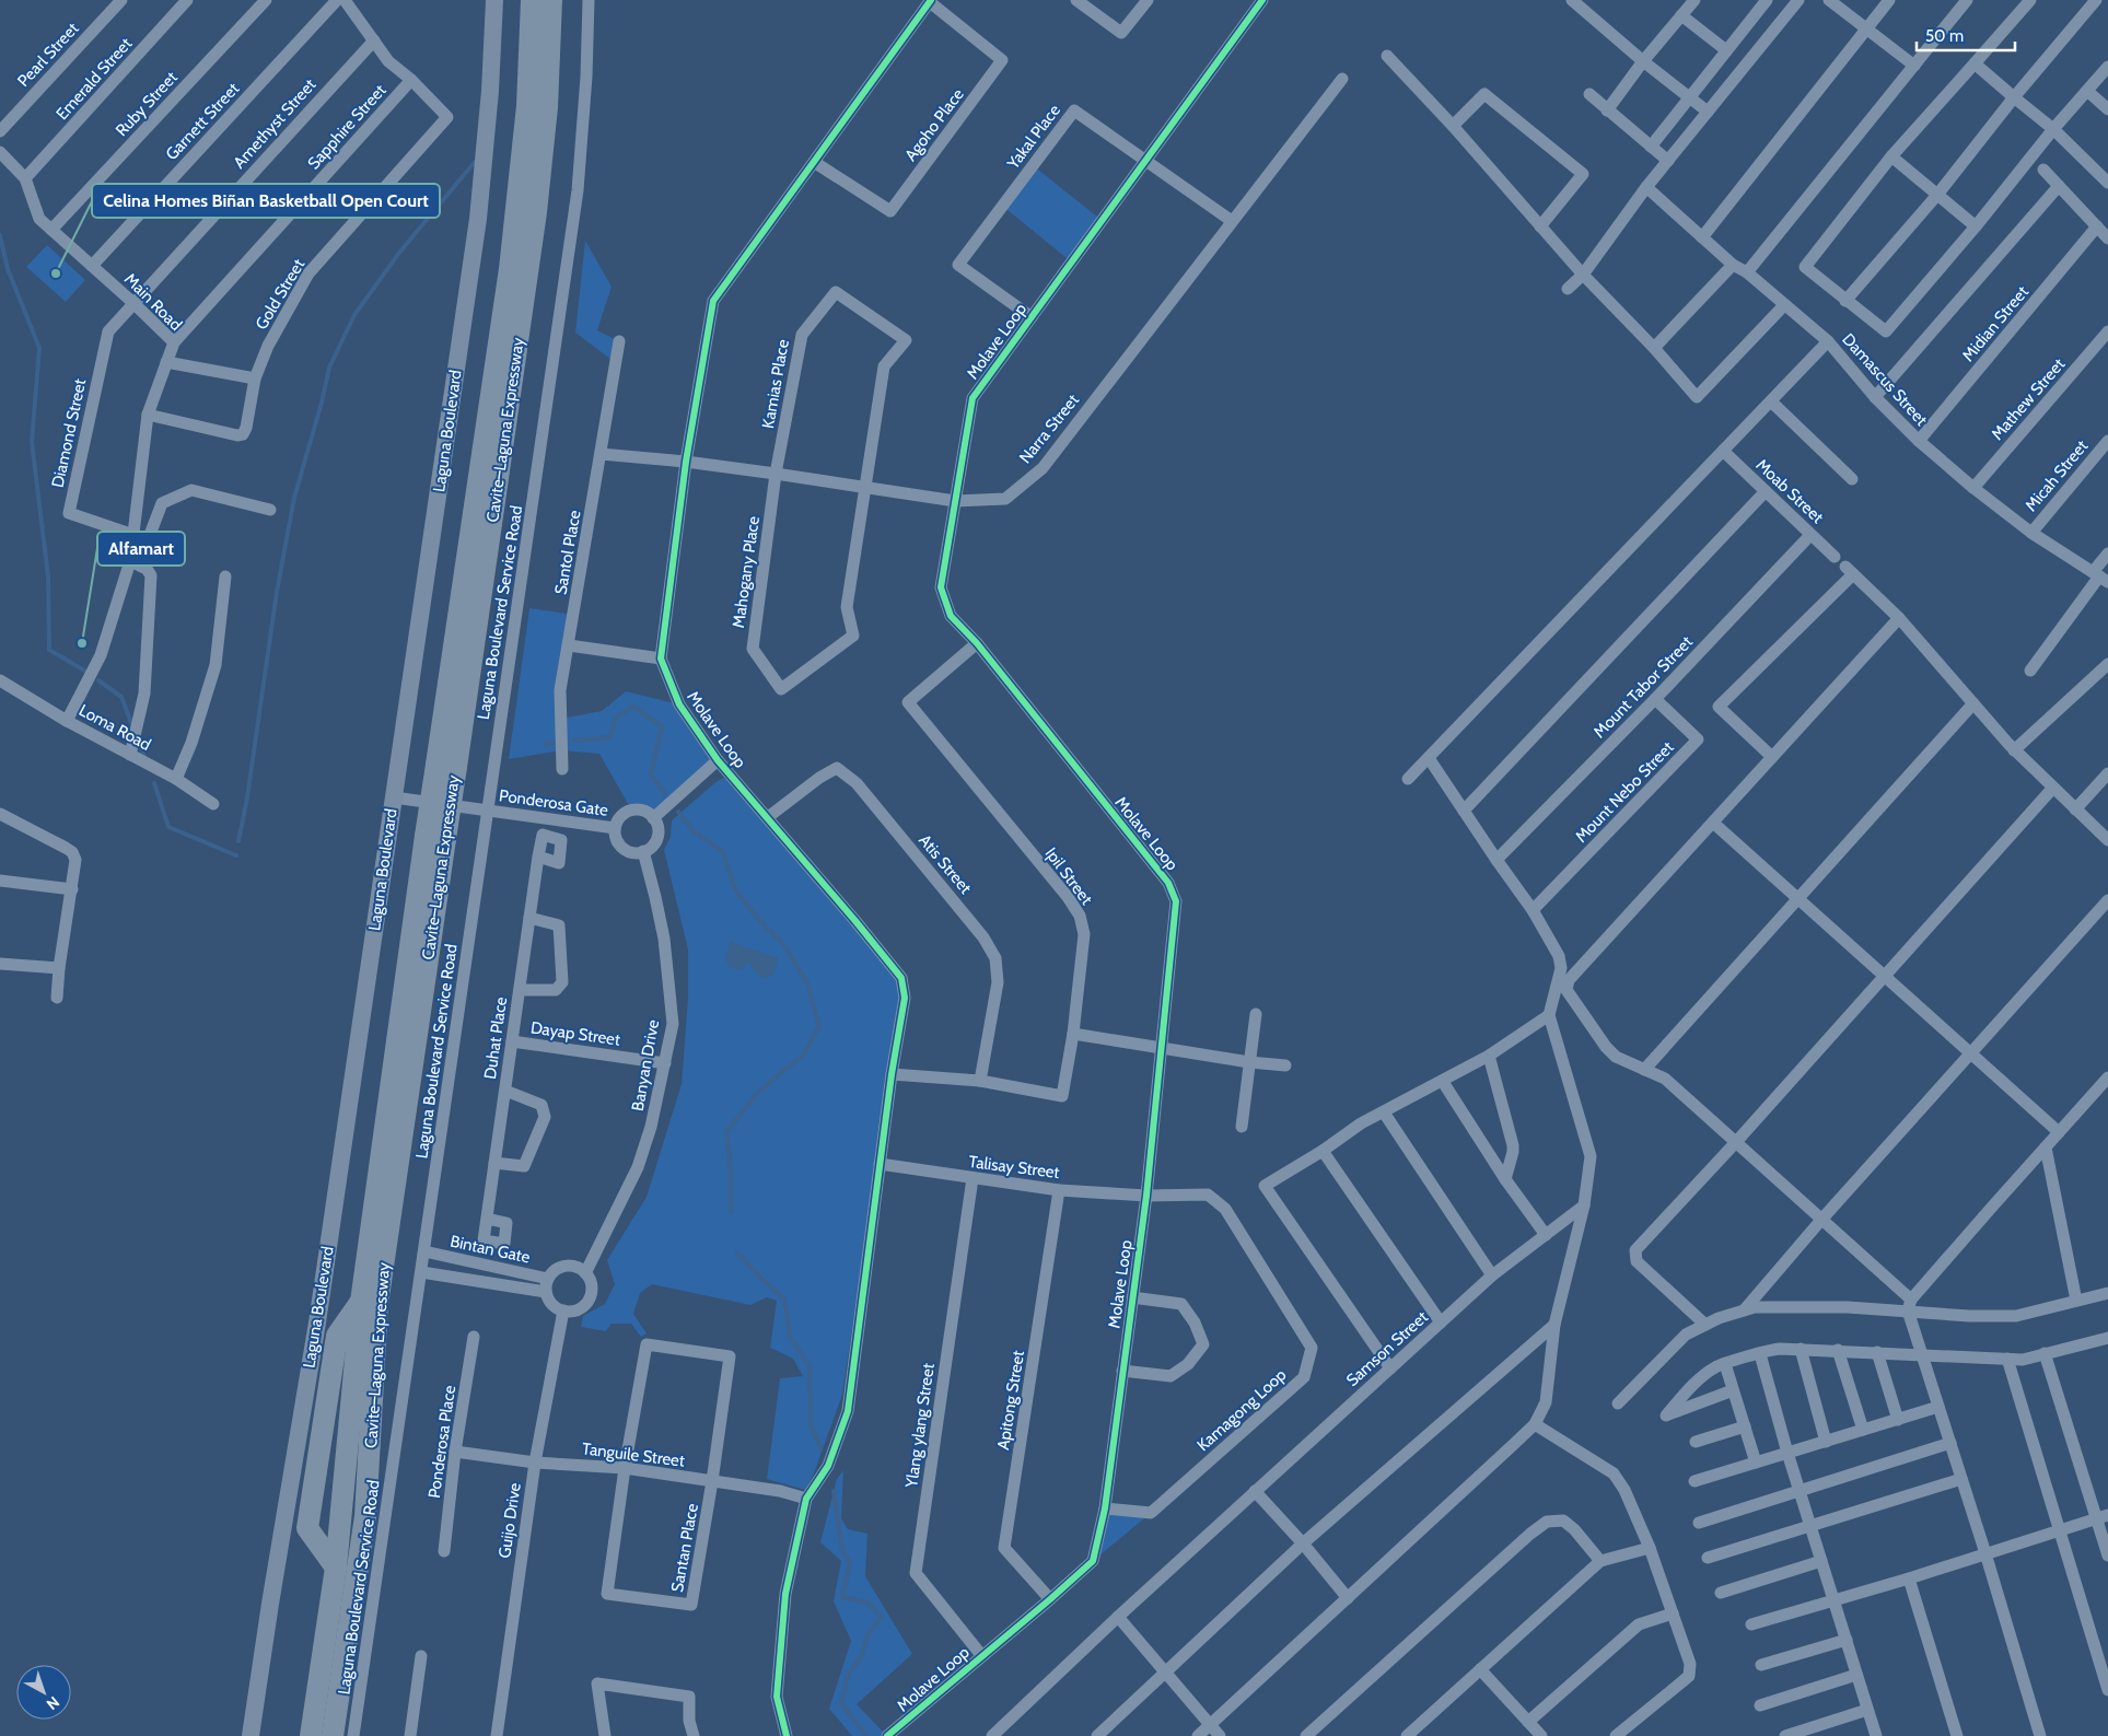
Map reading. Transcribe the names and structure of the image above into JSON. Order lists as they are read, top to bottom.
{
  "streets": {
    "highway": ["Cavite–Laguna Expressway"],
    "main road": ["Laguna Boulevard"],
    "street": [
      "Pearl Street",
      "Emerald Street",
      "Ruby Street",
      "Garnett Street",
      "Amethyst Street",
      "Agoho Place",
      "Sapphire Street",
      "Yakal Place",
      "Gold Street",
      "Main Road",
      "Midian Street",
      "Molave Loop",
      "Damascus Street",
      "Kamias Place",
      "Mathew Street",
      "Narra Street",
      "Diamond Street",
      "Micah Street",
      "Moab Street",
      "Santol Place",
      "Mahogany Place",
      "Laguna Boulevard Service Road",
      "Mount Tabor Street",
      "Loma Road",
      "Mount Nebo Street",
      "Ponderosa Gate",
      "Atis Street",
      "Ipil Street",
      "Dayap Street",
      "Duhat Place",
      "Banyan Drive",
      "Talisay Street",
      "Bintan Gate",
      "Samson Street",
      "Apitong Street",
      "Kamagong Loop",
      "Ylang ylang Street",
      "Ponderosa Place",
      "Tanguile Street",
      "Guijo Drive",
      "Santan Place"
    ]
  },
  "crossings": [
    ["Emerald Street", "Main Road"],
    ["Ruby Street", "Main Road"],
    ["Garnett Street", "Main Road"],
    ["Amethyst Street", "Main Road"],
    ["Amethyst Street", "Diamond Street"],
    ["Agoho Place", "Molave Loop"],
    ["Sapphire Street", "Gold Street"],
    ["Sapphire Street", "Main Road"],
    ["Yakal Place", "Molave Loop"],
    ["Yakal Place", "Narra Street"],
    ["Gold Street", "Main Road"],
    ["Main Road", "Diamond Street"],
    ["Midian Street", "Damascus Street"],
    ["Molave Loop", "Narra Street"],
    ["Molave Loop", "Atis Street"],
    ["Molave Loop", "Ipil Street"],
    ["Molave Loop", "Talisay Street"],
    ["Molave Loop", "Apitong Street"],
    ["Molave Loop", "Kamagong Loop"],
    ["Molave Loop", "Ylang ylang Street"],
    ["Molave Loop", "Tanguile Street"],
    ["Damascus Street", "Mathew Street"],
    ["Damascus Street", "Micah Street"],
    ["Kamias Place", "Narra Street"],
    ["Kamias Place", "Mahogany Place"],
    ["Narra Street", "Santol Place"],
    ["Narra Street", "Mahogany Place"],
    ["Laguna Boulevard", "Ponderosa Gate"],
    ["Moab Street", "Mount Tabor Street"],
    ["Laguna Boulevard Service Road", "Ponderosa Gate"],
    ["Laguna Boulevard Service Road", "Bintan Gate"],
    ["Mount Tabor Street", "Mount Nebo Street"],
    ["Ponderosa Gate", "Banyan Drive"],
    ["Atis Street", "Ipil Street"],
    ["Dayap Street", "Duhat Place"],
    ["Dayap Street", "Banyan Drive"],
    ["Banyan Drive", "Bintan Gate"],
    ["Banyan Drive", "Guijo Drive"],
    ["Talisay Street", "Apitong Street"],
    ["Talisay Street", "Kamagong Loop"],
    ["Talisay Street", "Ylang ylang Street"],
    ["Bintan Gate", "Guijo Drive"],
    ["Ponderosa Place", "Tanguile Street"],
    ["Tanguile Street", "Guijo Drive"],
    ["Tanguile Street", "Santan Place"]
  ],
  "places": ["Celina Homes Biñan Basketball Open Court", "Alfamart"],
  "scale_bar": "50 m",
  "north": "bottom right"
}
